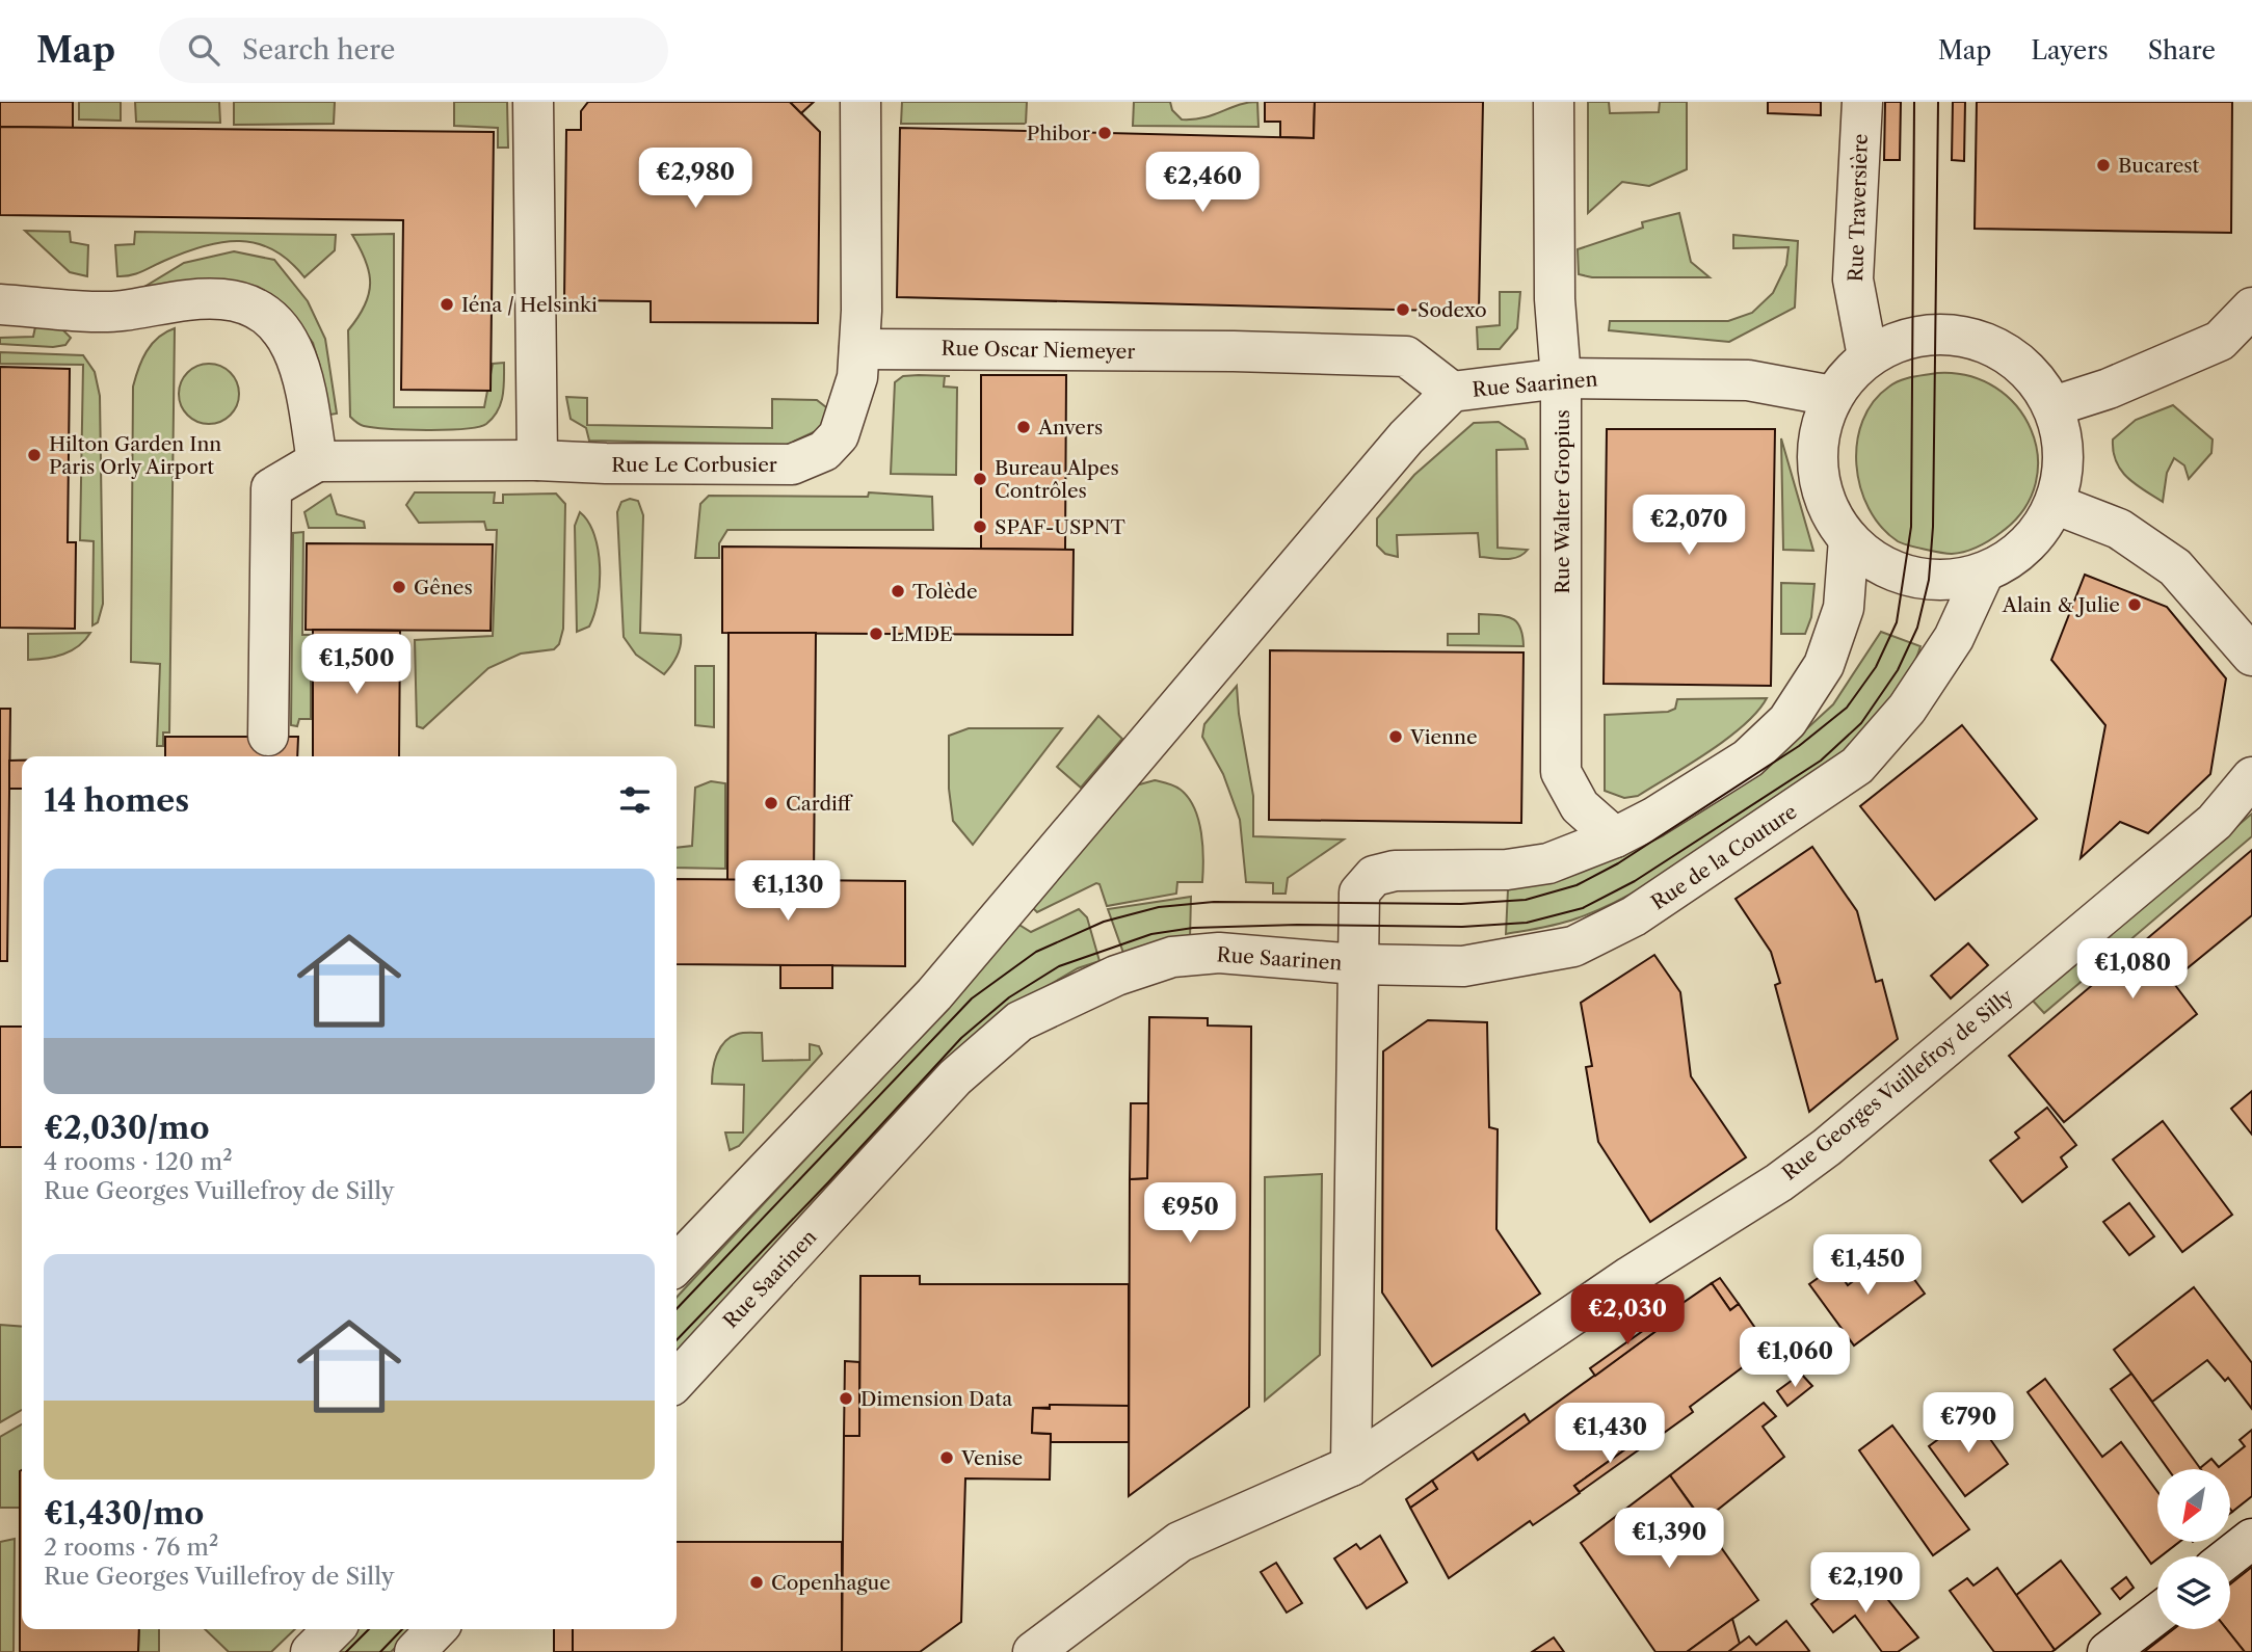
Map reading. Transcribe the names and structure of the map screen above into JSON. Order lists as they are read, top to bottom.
{
  "streets": {
    "street": [
      "Rue Traversière",
      "Rue Oscar Niemeyer",
      "Rue Saarinen",
      "Rue Le Corbusier",
      "Rue Walter Gropius",
      "Rue de la Couture",
      "Rue Georges Vuillefroy de Silly"
    ]
  },
  "crossings": [
    ["Rue Traversière", "Rue Saarinen"],
    ["Rue Traversière", "Rue de la Couture"],
    ["Rue Oscar Niemeyer", "Rue Saarinen"],
    ["Rue Oscar Niemeyer", "Rue Le Corbusier"],
    ["Rue Saarinen", "Rue Walter Gropius"],
    ["Rue Saarinen", "Rue de la Couture"]
  ],
  "places": [
    "Phibor",
    "Bucarest",
    "Iéna / Helsinki",
    "Sodexo",
    "Anvers",
    "Hilton Garden Inn Paris Orly Airport",
    "Bureau Alpes Contrôles",
    "SPAF-USPNT",
    "Gênes",
    "Tolède",
    "Alain & Julie",
    "LMDE",
    "Vienne",
    "Cardiff",
    "Dimension Data",
    "Venise",
    "Copenhague"
  ],
  "north": "bottom left",
  "page": {
    "header": "Map",
    "search": "Search here",
    "nav": ["Map", "Layers", "Share"],
    "price": [
      "€2,980",
      "€2,460",
      "€2,070",
      "€1,500",
      "€1,130",
      "€1,080",
      "€950",
      "€1,450",
      "€2,030",
      "€1,060",
      "€790",
      "€1,430",
      "€1,390",
      "€2,190"
    ],
    "heading": "14 homes",
    "list": [
      {
        "name": "€2,030/mo",
        "note": "4 rooms · 120 m² · Rue Georges Vuillefroy de Silly"
      },
      {
        "name": "€1,430/mo",
        "note": "2 rooms · 76 m² · Rue Georges Vuillefroy de Silly"
      }
    ]
  }
}
